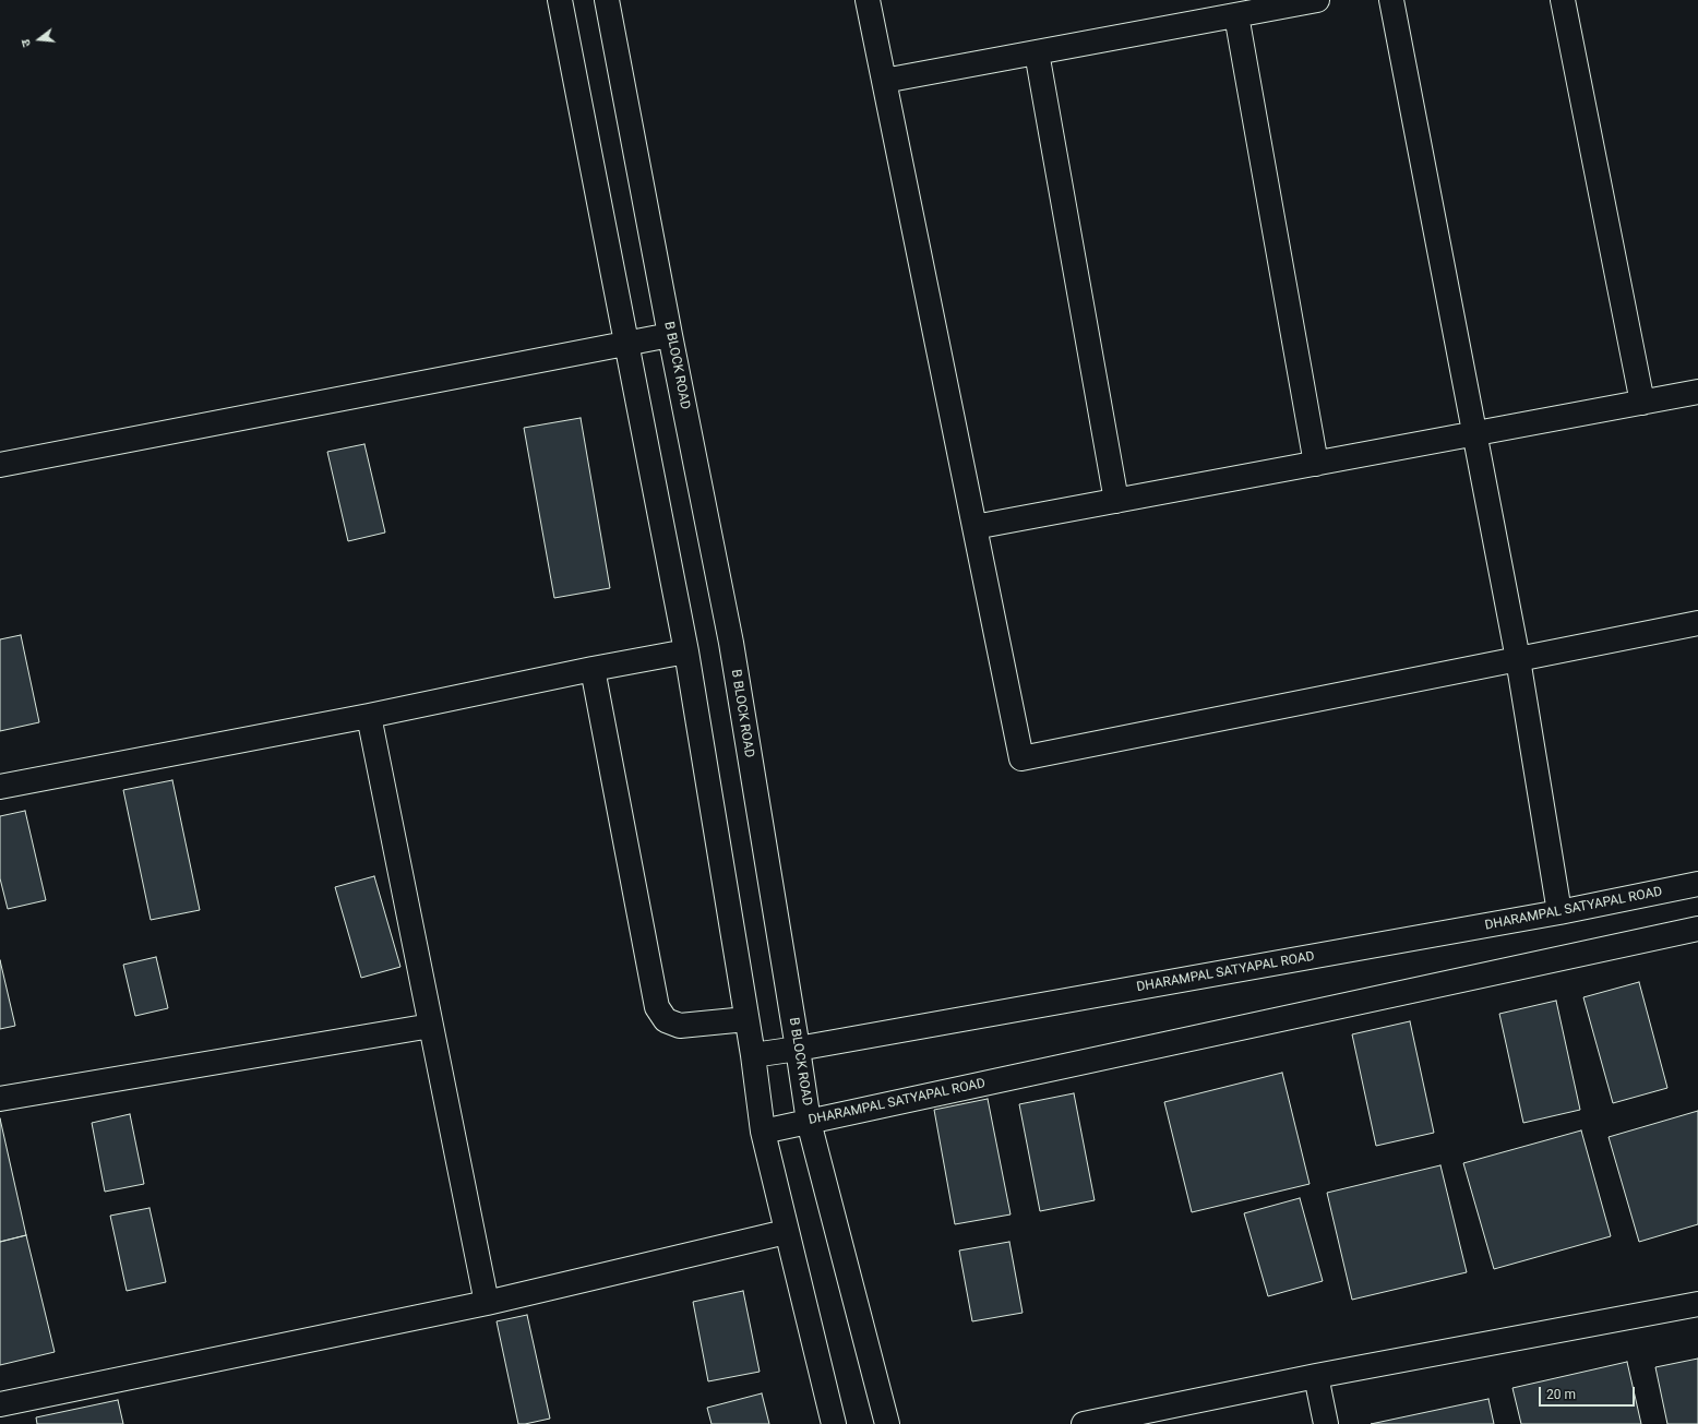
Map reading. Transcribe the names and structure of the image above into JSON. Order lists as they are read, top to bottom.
{
  "streets": {
    "street": ["B BLOCK ROAD", "DHARAMPAL SATYAPAL ROAD"]
  },
  "crossings": [
    ["B BLOCK ROAD", "DHARAMPAL SATYAPAL ROAD"]
  ],
  "scale_bar": "20 m",
  "north": "left"
}
